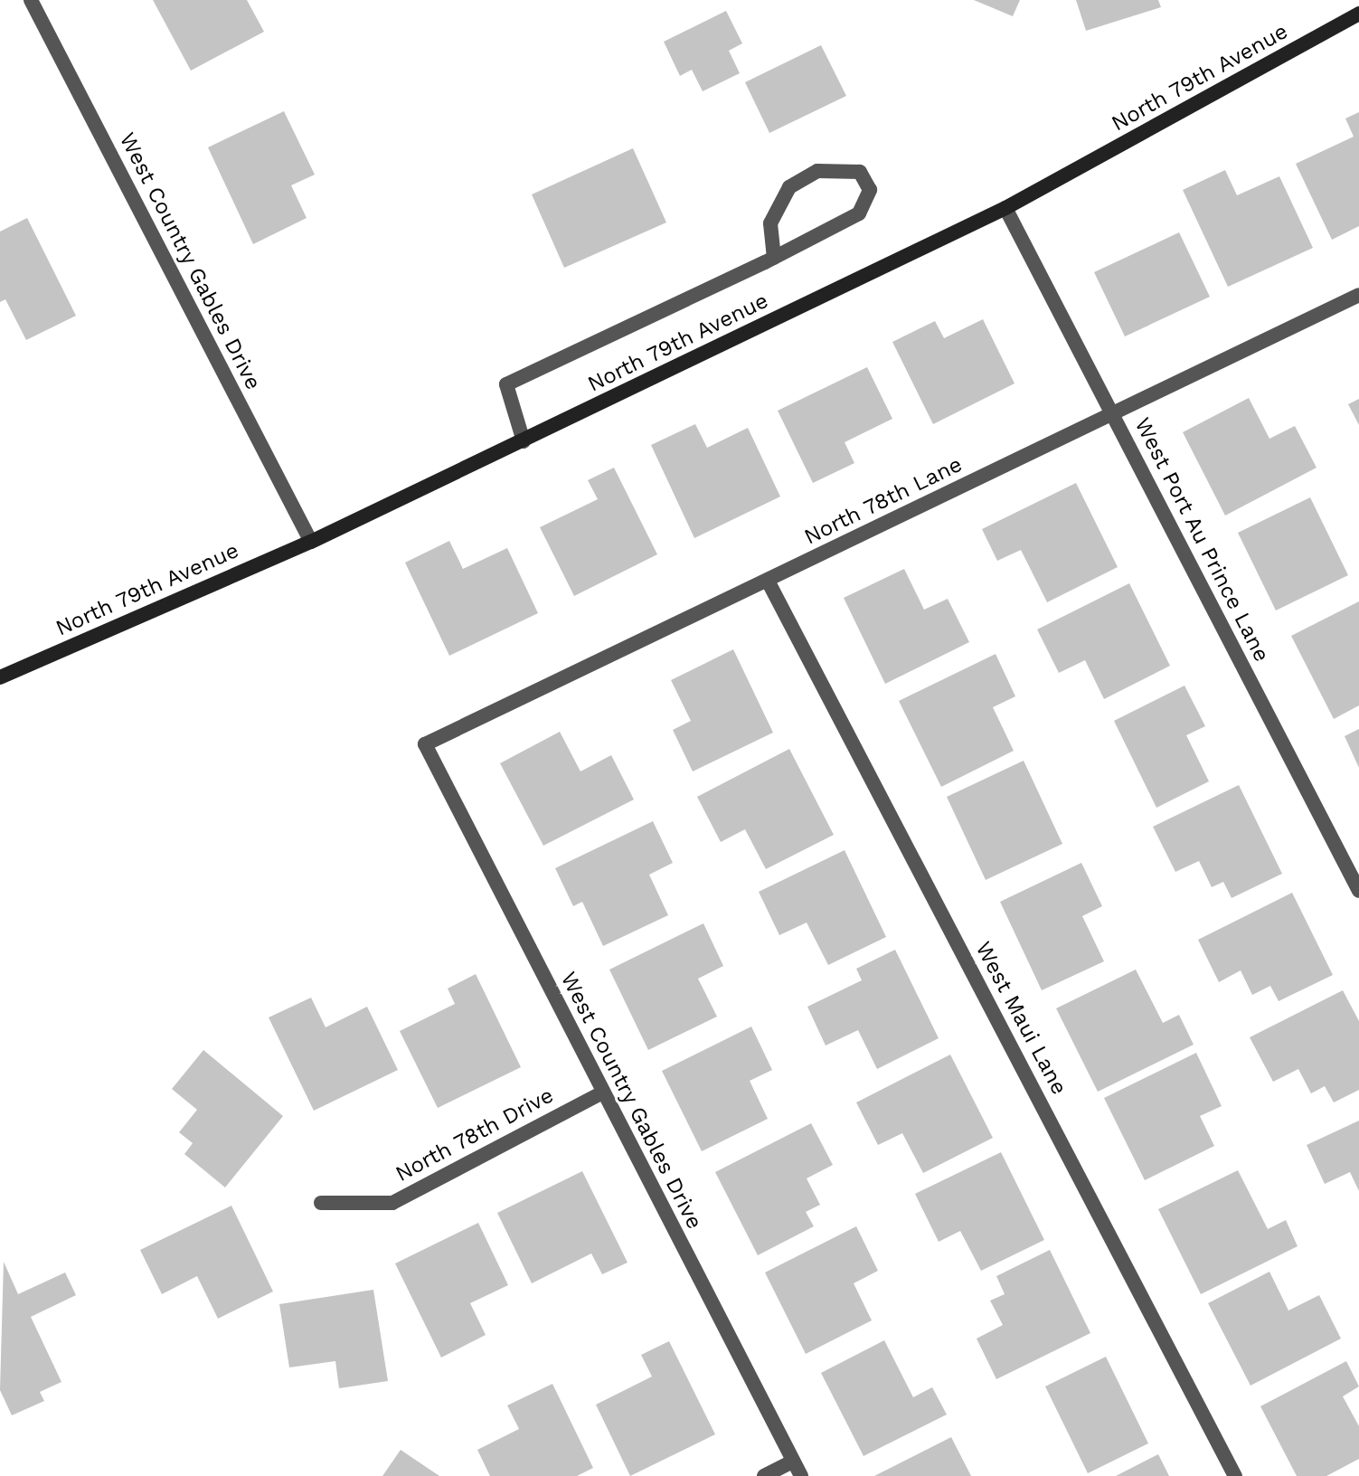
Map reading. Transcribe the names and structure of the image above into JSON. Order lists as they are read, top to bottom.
{
  "streets": {
    "street": [
      "North 79th Avenue",
      "West Country Gables Drive",
      "North 78th Lane",
      "West Port Au Prince Lane",
      "West Maui Lane",
      "North 78th Drive"
    ]
  },
  "crossings": [
    ["North 79th Avenue", "West Country Gables Drive"],
    ["North 79th Avenue", "West Port Au Prince Lane"],
    ["West Country Gables Drive", "North 78th Lane"],
    ["West Country Gables Drive", "North 78th Drive"],
    ["North 78th Lane", "West Port Au Prince Lane"],
    ["North 78th Lane", "West Maui Lane"]
  ]
}
